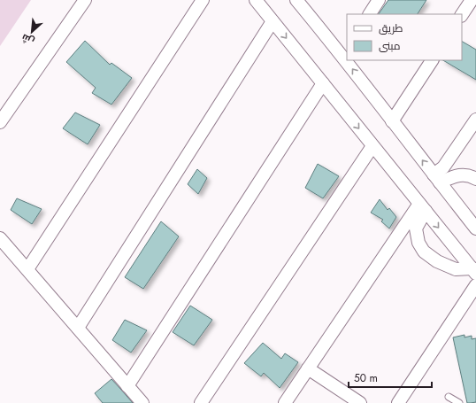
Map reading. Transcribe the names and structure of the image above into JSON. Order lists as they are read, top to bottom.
{
  "legend": ["طريق", "مبنى"],
  "scale_bar": "50 m",
  "north": "bottom left"
}
